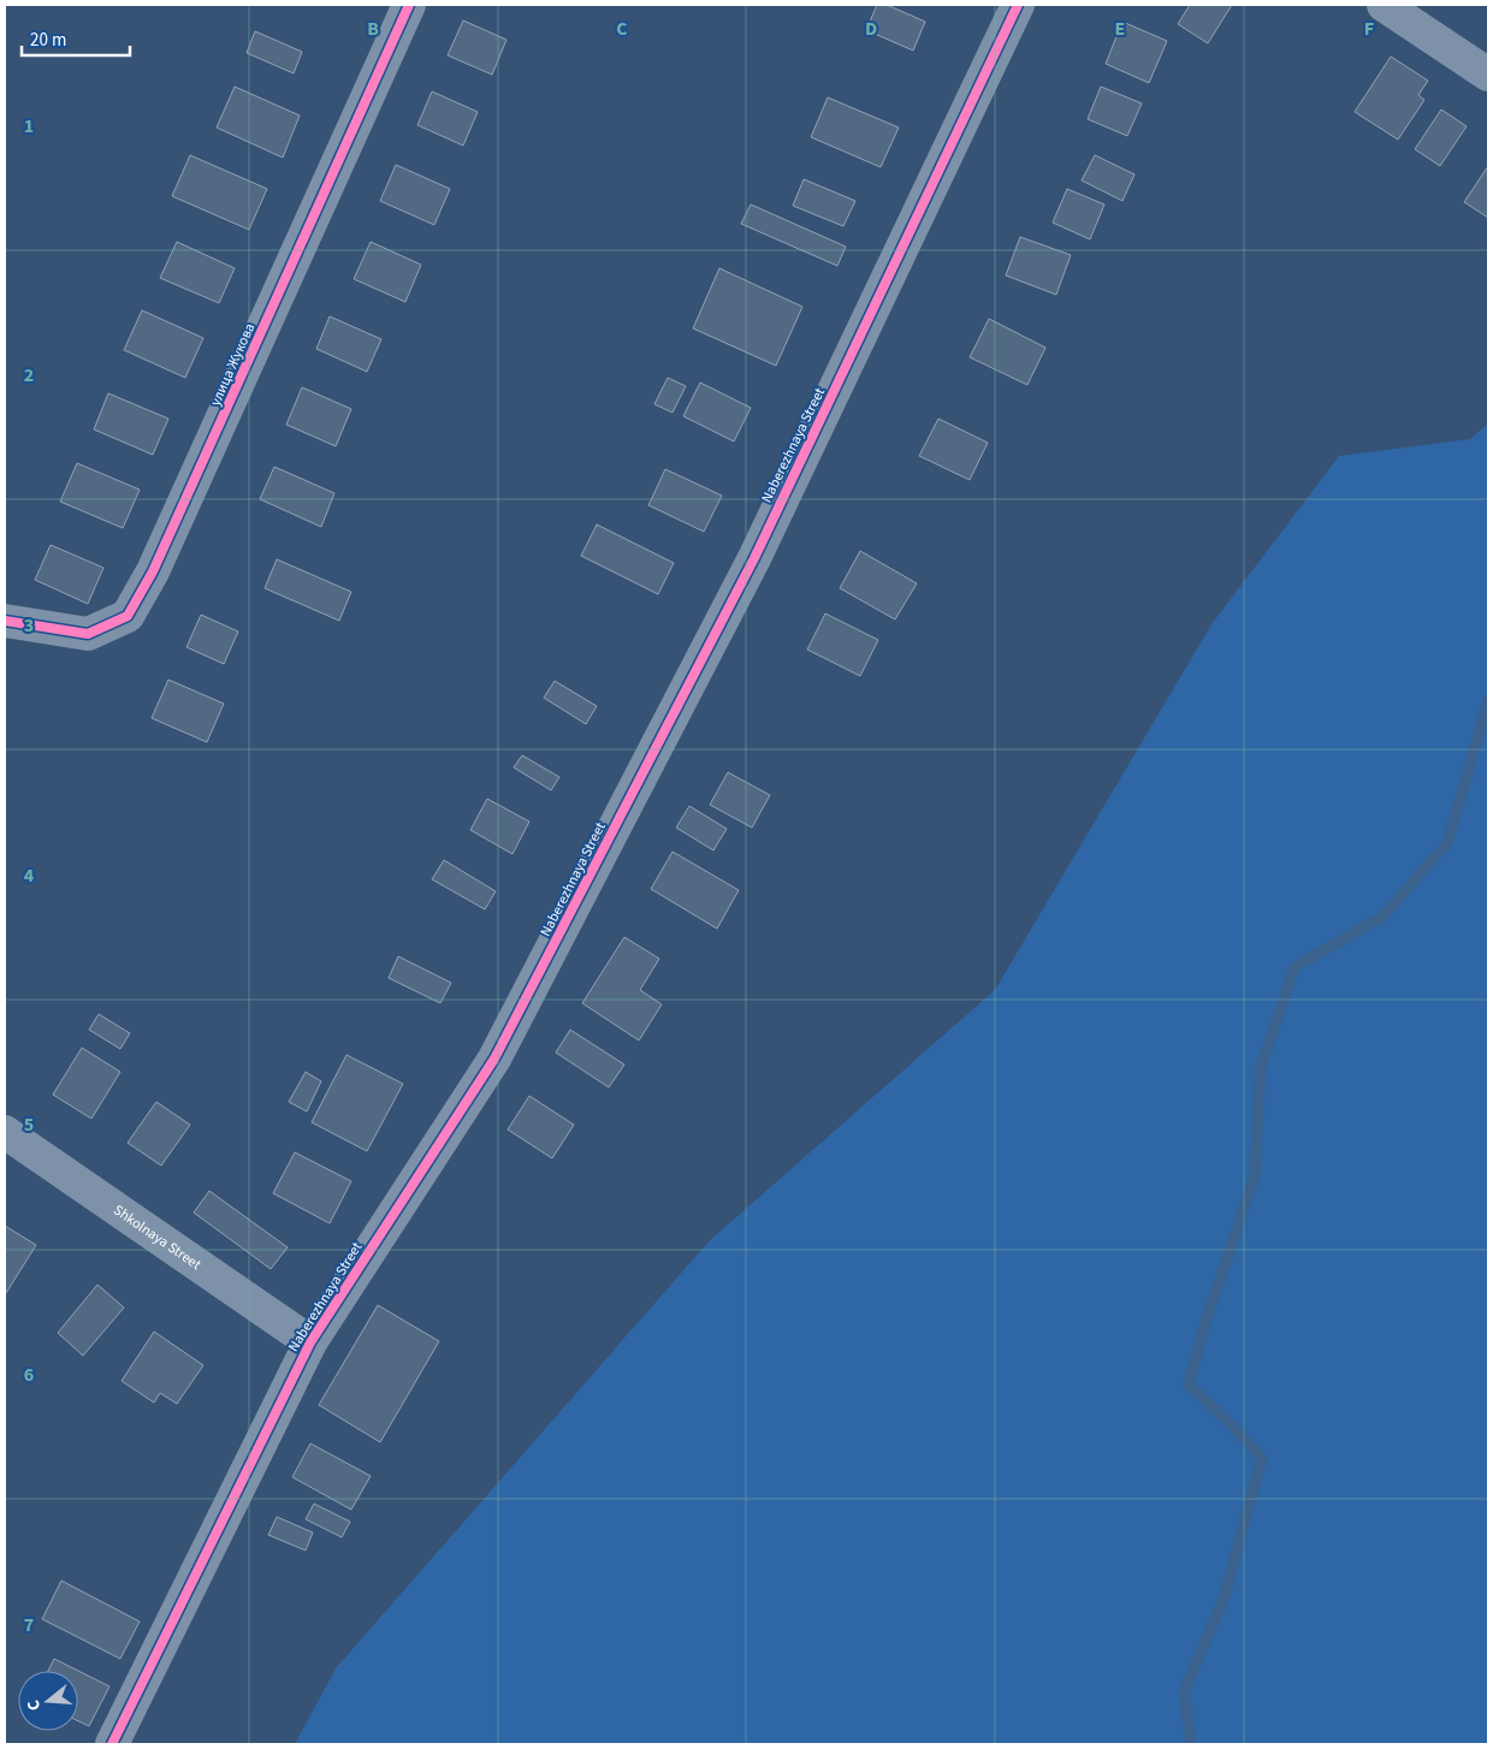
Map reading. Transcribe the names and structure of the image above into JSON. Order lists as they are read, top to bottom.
{
  "streets": {
    "street": ["улица Жукова", "Naberezhnaya Street", "Shkolnaya Street"]
  },
  "crossings": [
    ["Naberezhnaya Street", "Shkolnaya Street"]
  ],
  "scale_bar": "20 m",
  "north": "left",
  "grid": {
    "columns": [
      "B",
      "C",
      "D",
      "E",
      "F"
    ],
    "rows": [
      "1",
      "2",
      "3",
      "4",
      "5",
      "6",
      "7"
    ]
  }
}
